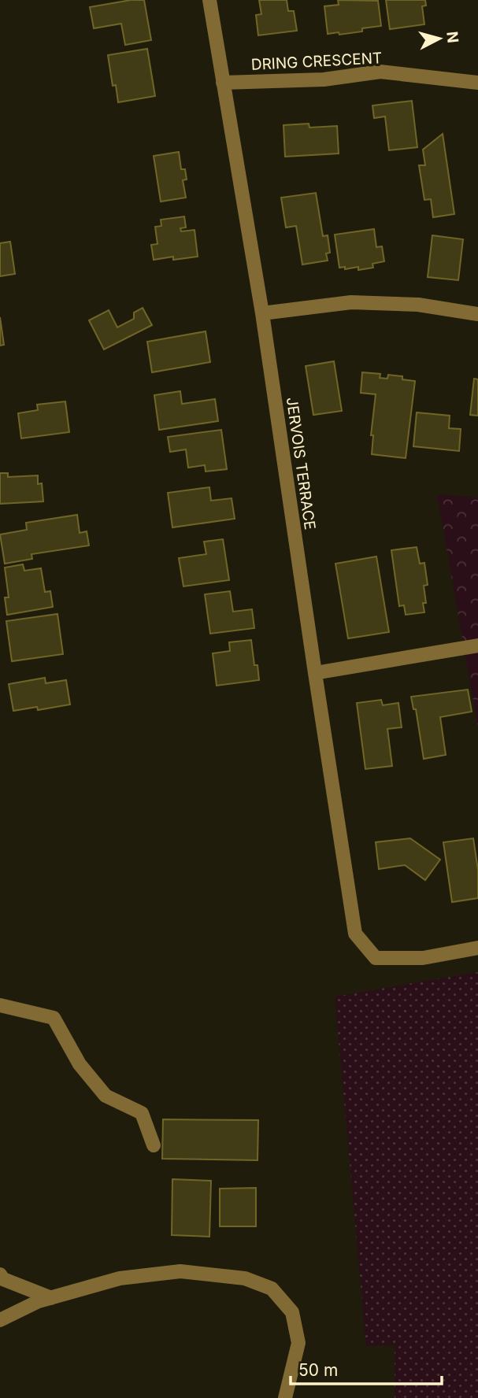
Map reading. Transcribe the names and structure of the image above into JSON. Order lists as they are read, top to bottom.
{
  "streets": {
    "street": ["DRING CRESCENT", "JERVOIS TERRACE"]
  },
  "crossings": [
    ["DRING CRESCENT", "JERVOIS TERRACE"]
  ],
  "scale_bar": "50 m",
  "north": "right"
}
